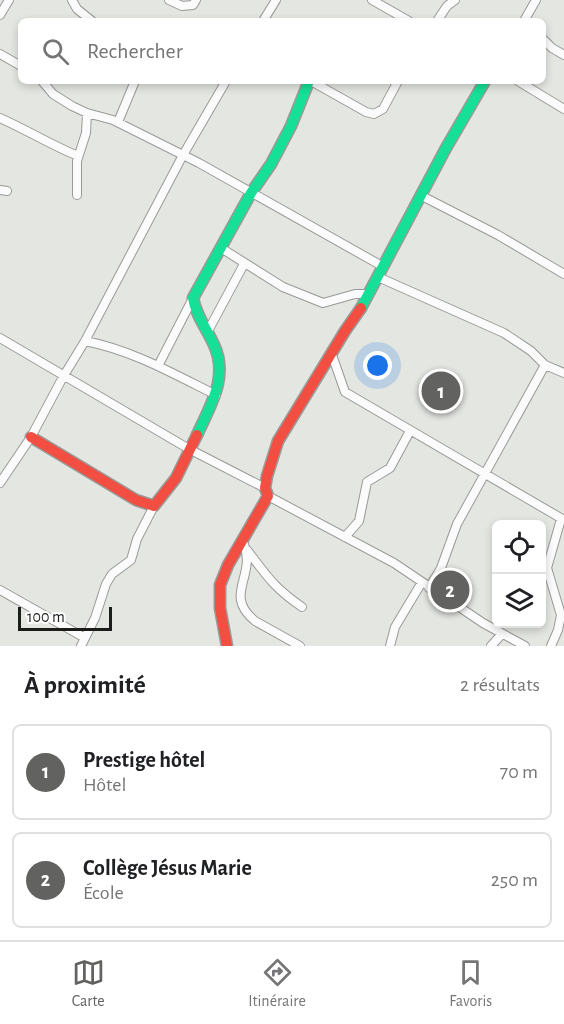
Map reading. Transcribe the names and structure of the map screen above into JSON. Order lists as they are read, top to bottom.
{
  "scale_bar": "100 m",
  "page": {
    "search": "Rechercher",
    "pins": ["1", "2"],
    "scale": "100 m",
    "heading": ["À proximité", "2 résultats"],
    "list": [
      {
        "mark": "1",
        "name": "Prestige hôtel",
        "note": "Hôtel",
        "value": "70 m"
      },
      {
        "mark": "2",
        "name": "Collège Jésus Marie",
        "note": "École",
        "value": "250 m"
      }
    ],
    "nav": ["Carte", "Itinéraire", "Favoris"]
  }
}
